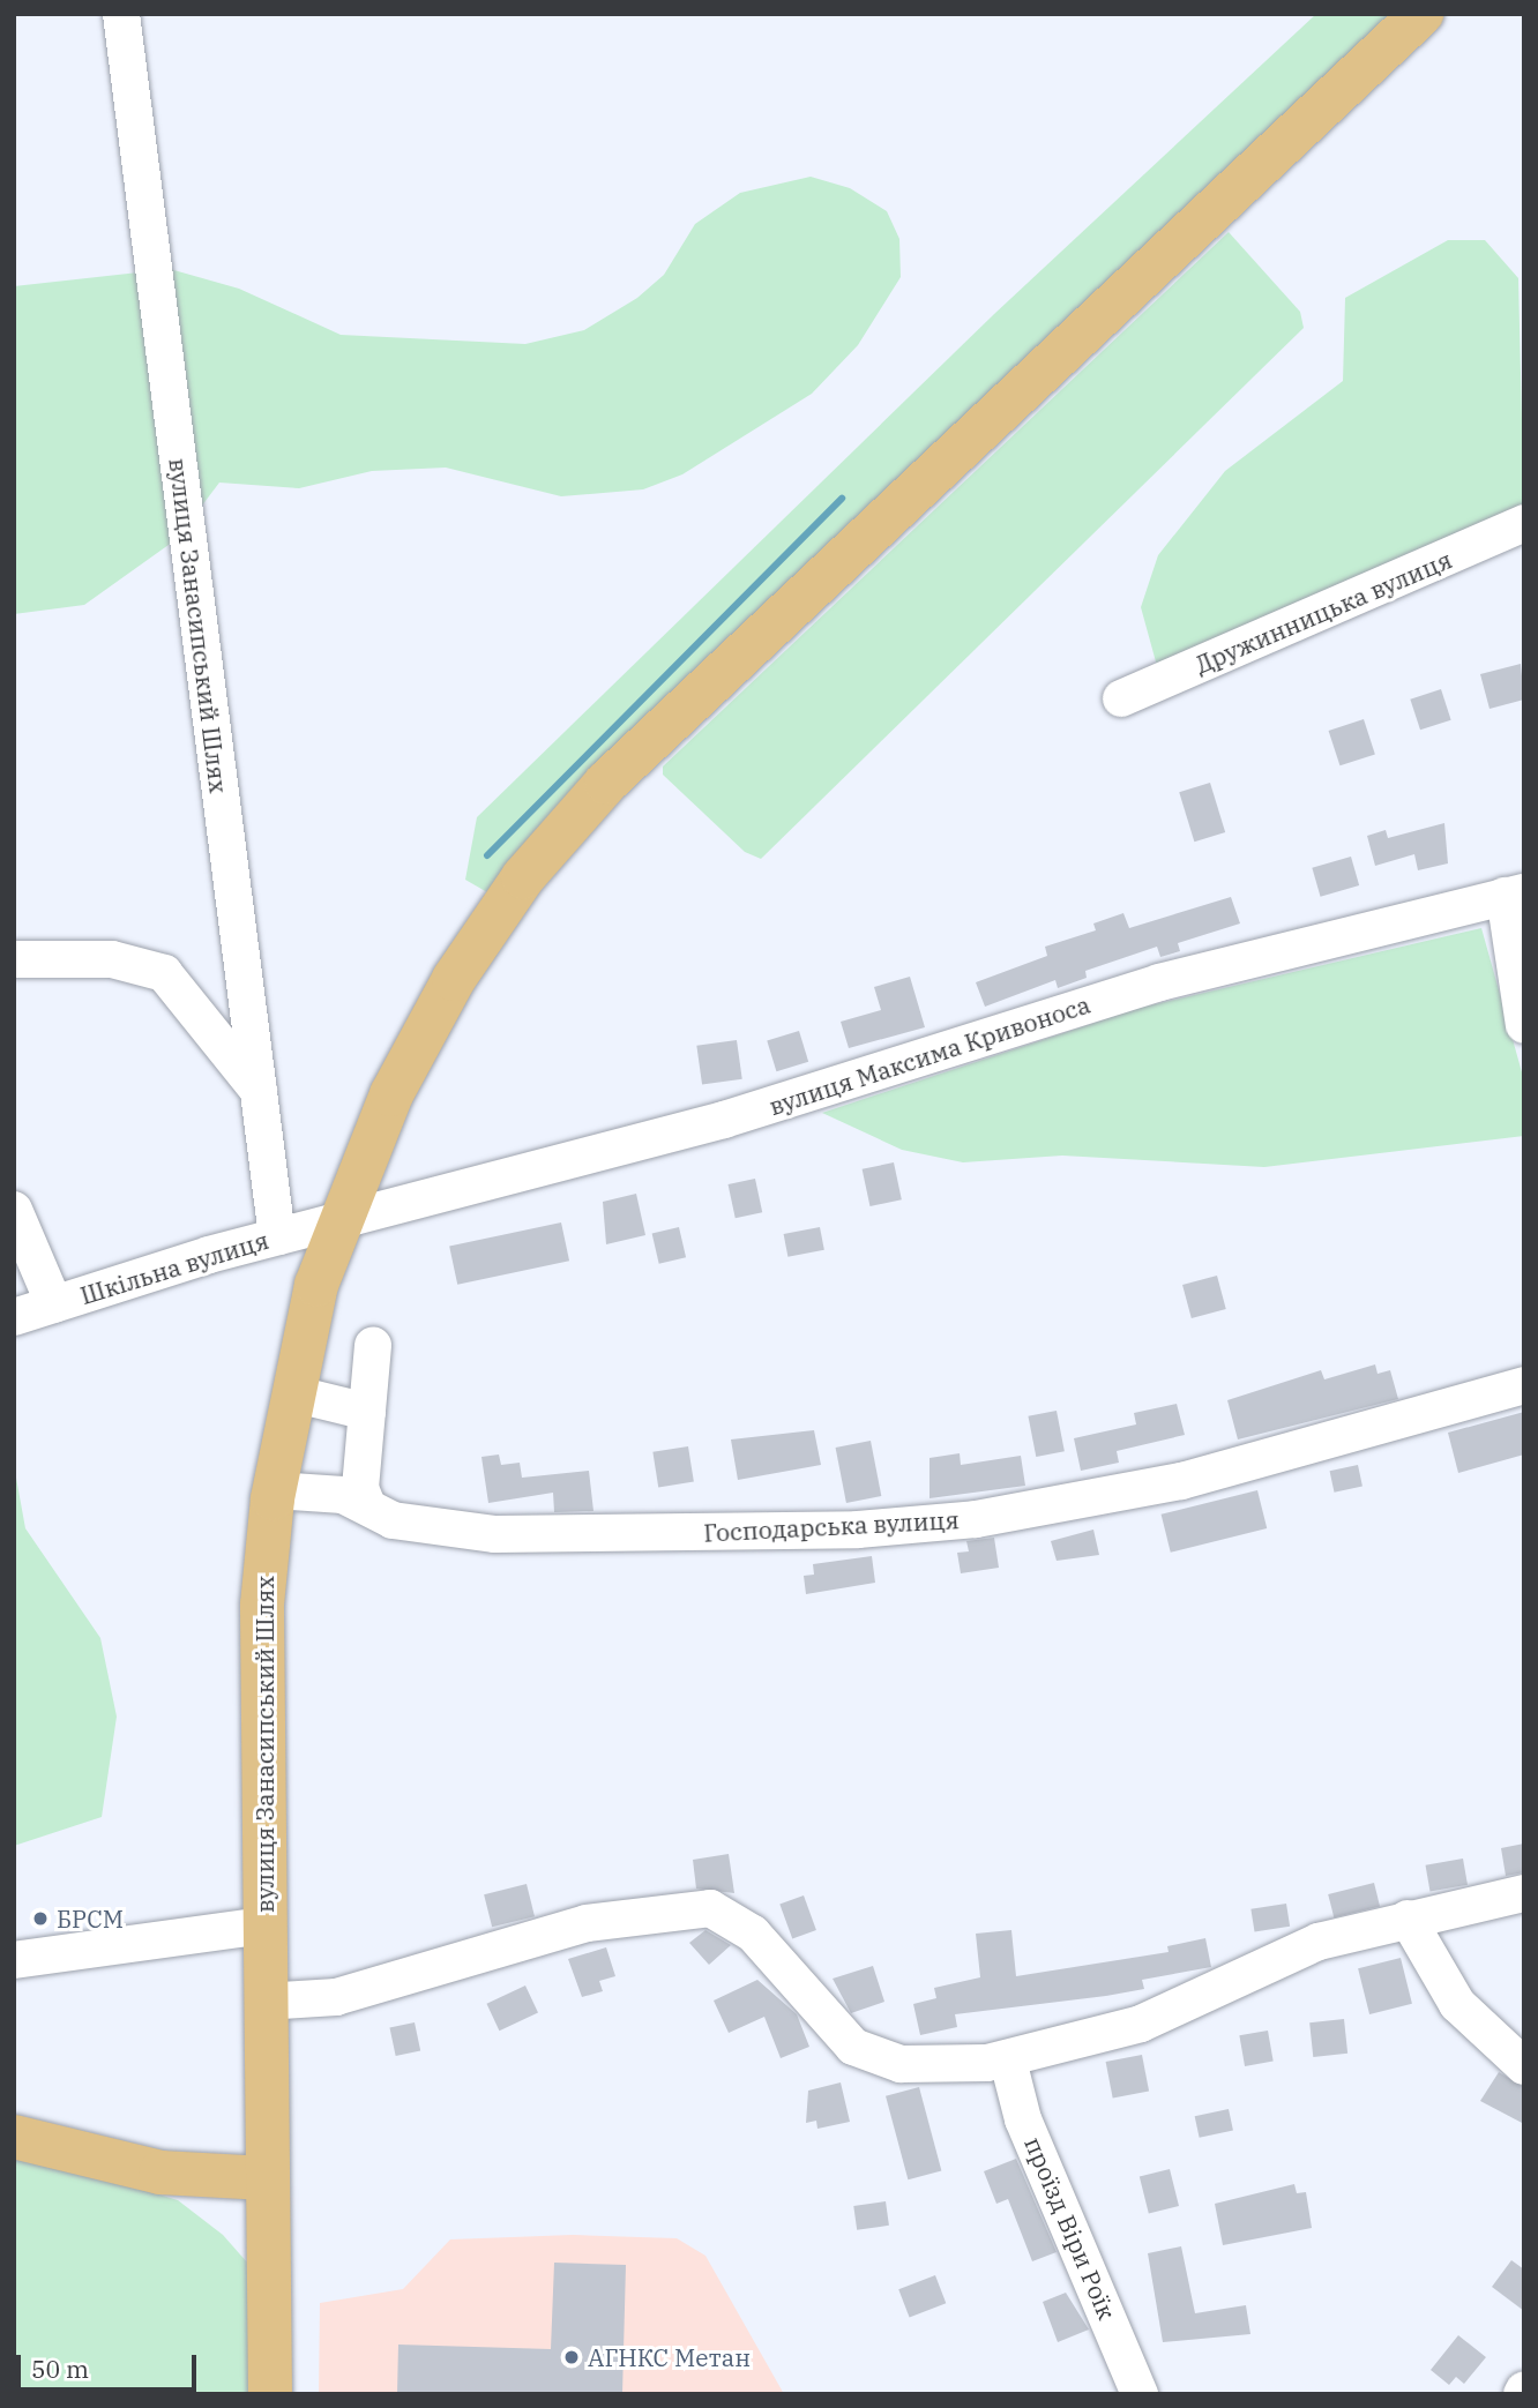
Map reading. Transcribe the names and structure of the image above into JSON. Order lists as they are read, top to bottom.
{
  "streets": {
    "main road": ["вулиця Занасипський Шлях"],
    "street": [
      "Дружинницька вулиця",
      "вулиця Максима Кривоноса",
      "Шкільна вулиця",
      "Господарська вулиця",
      "проїзд Віри Роїк"
    ]
  },
  "crossings": [
    ["вулиця Занасипський Шлях", "вулиця Максима Кривоноса"],
    ["вулиця Занасипський Шлях", "Шкільна вулиця"],
    ["вулиця Занасипський Шлях", "Господарська вулиця"],
    ["вулиця Максима Кривоноса", "Шкільна вулиця"]
  ],
  "places": ["БРСМ", "АГНКС Метан"],
  "scale_bar": "50 m"
}
